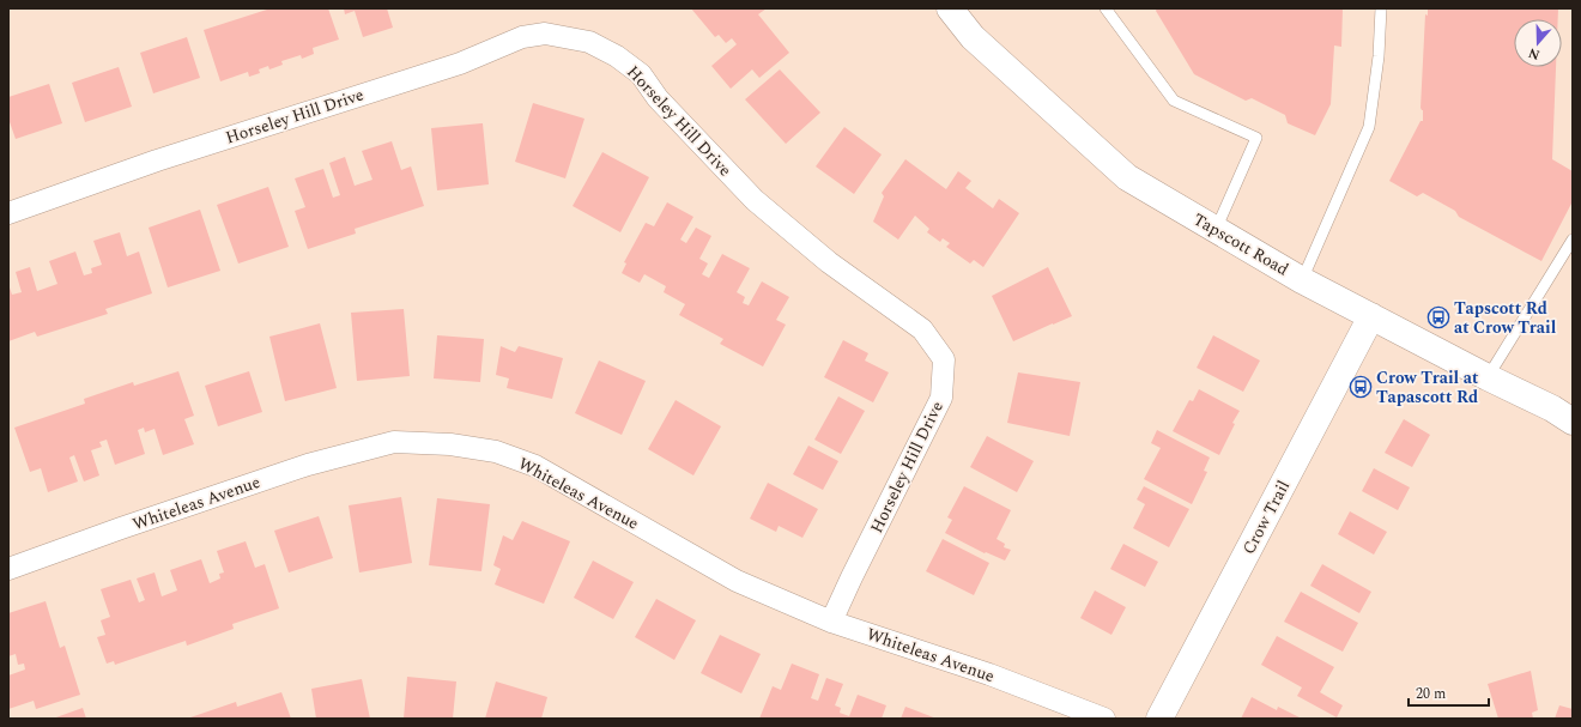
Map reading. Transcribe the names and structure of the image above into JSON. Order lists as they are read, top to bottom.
{
  "streets": {
    "street": [
      "Horseley Hill Drive",
      "Tapscott Road",
      "Whiteleas Avenue",
      "Crow Trail"
    ]
  },
  "crossings": [
    ["Horseley Hill Drive", "Whiteleas Avenue"],
    ["Tapscott Road", "Crow Trail"]
  ],
  "places": {
    "bus stop": ["Tapscott Rd at Crow Trail", "Crow Trail at Tapascott Rd"]
  },
  "scale_bar": "20 m",
  "north": "bottom"
}
